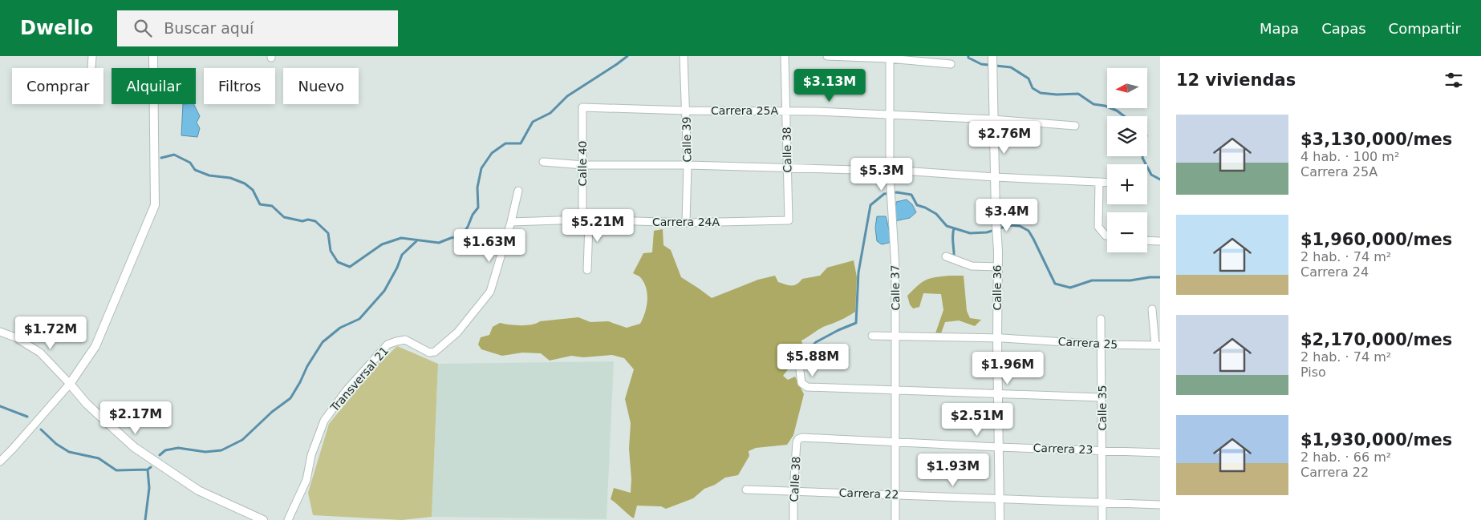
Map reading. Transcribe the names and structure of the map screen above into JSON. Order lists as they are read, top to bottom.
{
  "streets": {
    "street": [
      "Carrera 25A",
      "Calle 39",
      "Calle 38",
      "Calle 40",
      "Carrera 24A",
      "Calle 37",
      "Calle 36",
      "Carrera 25",
      "Transversal 21",
      "Calle 35",
      "Carrera 23",
      "Carrera 22"
    ]
  },
  "crossings": [
    ["Carrera 25A", "Calle 39"],
    ["Carrera 25A", "Calle 38"],
    ["Carrera 25A", "Calle 40"],
    ["Carrera 25A", "Calle 37"],
    ["Carrera 25A", "Calle 36"],
    ["Calle 39", "Carrera 24A"],
    ["Calle 38", "Carrera 24A"],
    ["Calle 38", "Carrera 23"],
    ["Calle 38", "Carrera 22"],
    ["Calle 40", "Carrera 24A"],
    ["Carrera 24A", "Transversal 21"],
    ["Calle 37", "Carrera 25"],
    ["Calle 37", "Carrera 23"],
    ["Calle 37", "Carrera 22"],
    ["Calle 36", "Carrera 25"],
    ["Calle 36", "Carrera 23"],
    ["Calle 36", "Carrera 22"],
    ["Carrera 25", "Calle 35"],
    ["Calle 35", "Carrera 23"],
    ["Calle 35", "Carrera 22"]
  ],
  "north": "left",
  "page": {
    "header": "Dwello",
    "search": "Buscar aquí",
    "nav": ["Mapa", "Capas", "Compartir"],
    "heading": "12 viviendas",
    "map_buttons": ["+", "−"],
    "chip": [
      "Comprar",
      "Alquilar",
      "Filtros",
      "Nuevo"
    ],
    "price": [
      "$3.13M",
      "$2.76M",
      "$5.3M",
      "$3.4M",
      "$5.21M",
      "$1.63M",
      "$1.72M",
      "$5.88M",
      "$1.96M",
      "$2.17M",
      "$2.51M",
      "$1.93M"
    ],
    "list": [
      {
        "name": "$3,130,000/mes",
        "note": "4 hab. · 100 m² · Carrera 25A"
      },
      {
        "name": "$1,960,000/mes",
        "note": "2 hab. · 74 m² · Carrera 24"
      },
      {
        "name": "$2,170,000/mes",
        "note": "2 hab. · 74 m² · Piso"
      },
      {
        "name": "$1,930,000/mes",
        "note": "2 hab. · 66 m² · Carrera 22"
      }
    ]
  }
}
